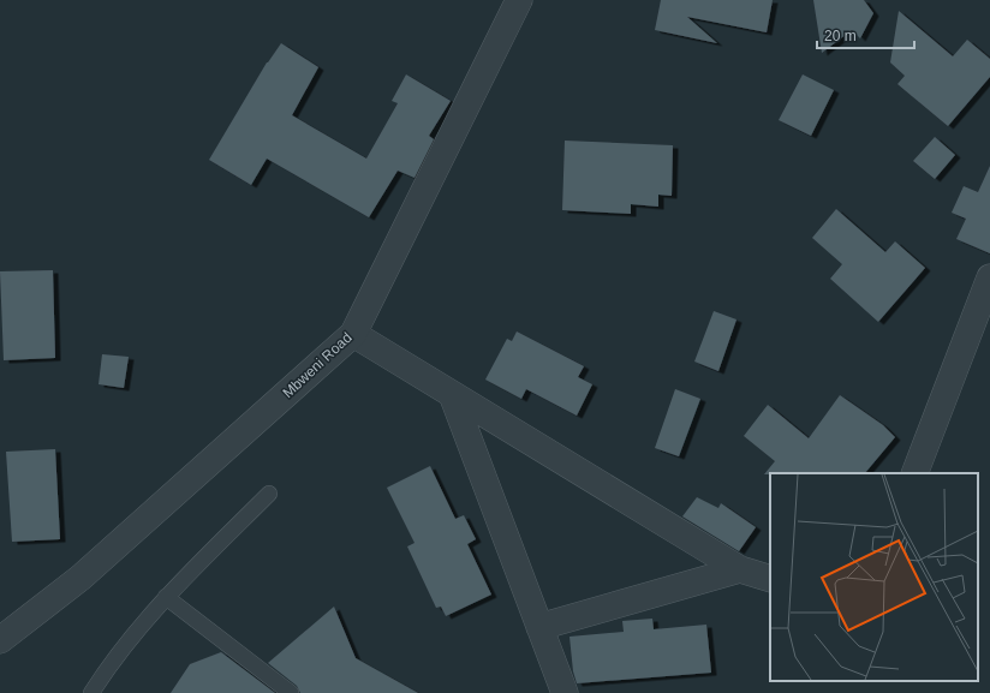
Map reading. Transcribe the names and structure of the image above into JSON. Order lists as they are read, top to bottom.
{
  "streets": {
    "street": ["Mbweni Road"]
  },
  "scale_bar": "20 m"
}
